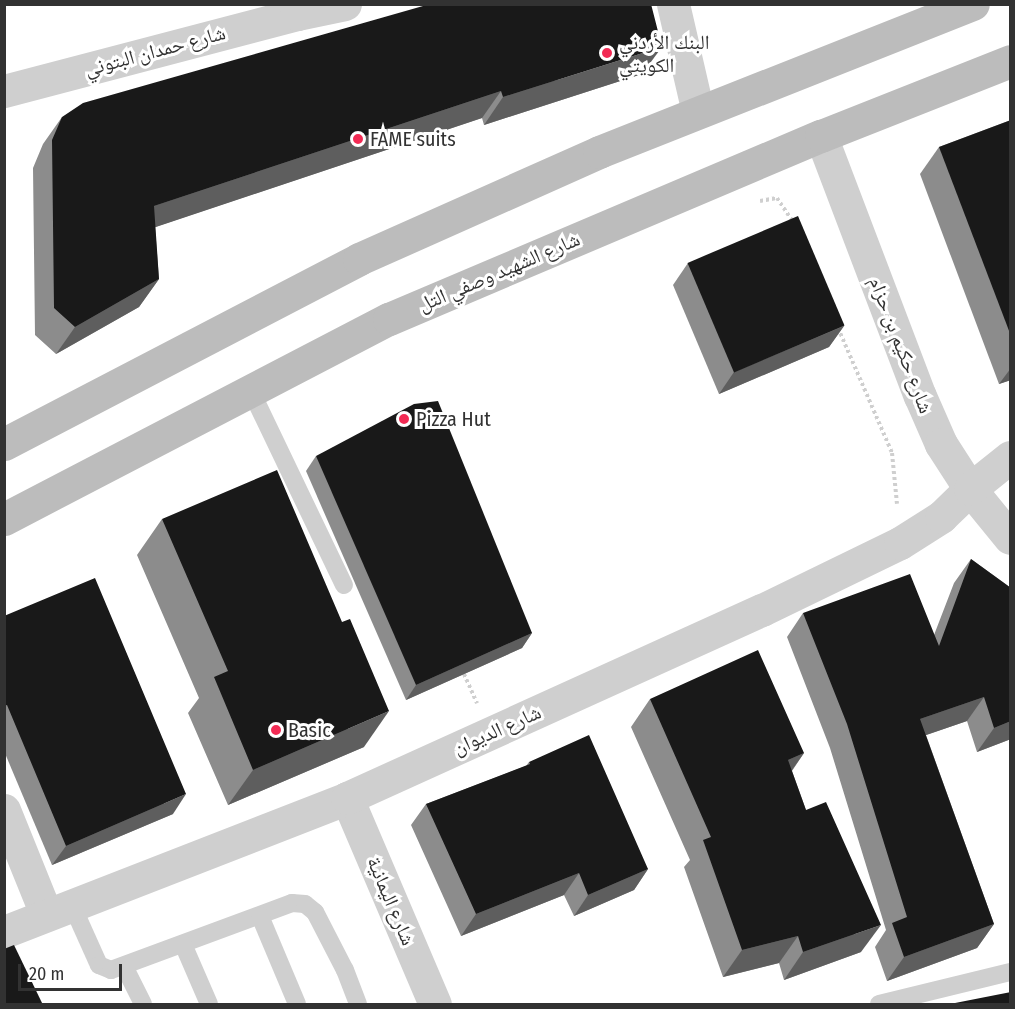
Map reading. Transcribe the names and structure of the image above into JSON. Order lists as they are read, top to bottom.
{
  "streets": {
    "main road": ["شارع الشهيد وصفي التل"],
    "street": [
      "شارع حمدان البتوني",
      "شارع حكيم بن حزام",
      "شارع الديوان",
      "شارع اليمانية"
    ]
  },
  "crossings": [
    ["شارع الشهيد وصفي التل", "شارع حكيم بن حزام"],
    ["شارع حكيم بن حزام", "شارع الديوان"],
    ["شارع الديوان", "شارع اليمانية"]
  ],
  "places": [
    "البنك الأردني الكويتي",
    "FAME suits",
    "Pizza Hut",
    "Basic"
  ],
  "scale_bar": "20 m"
}
